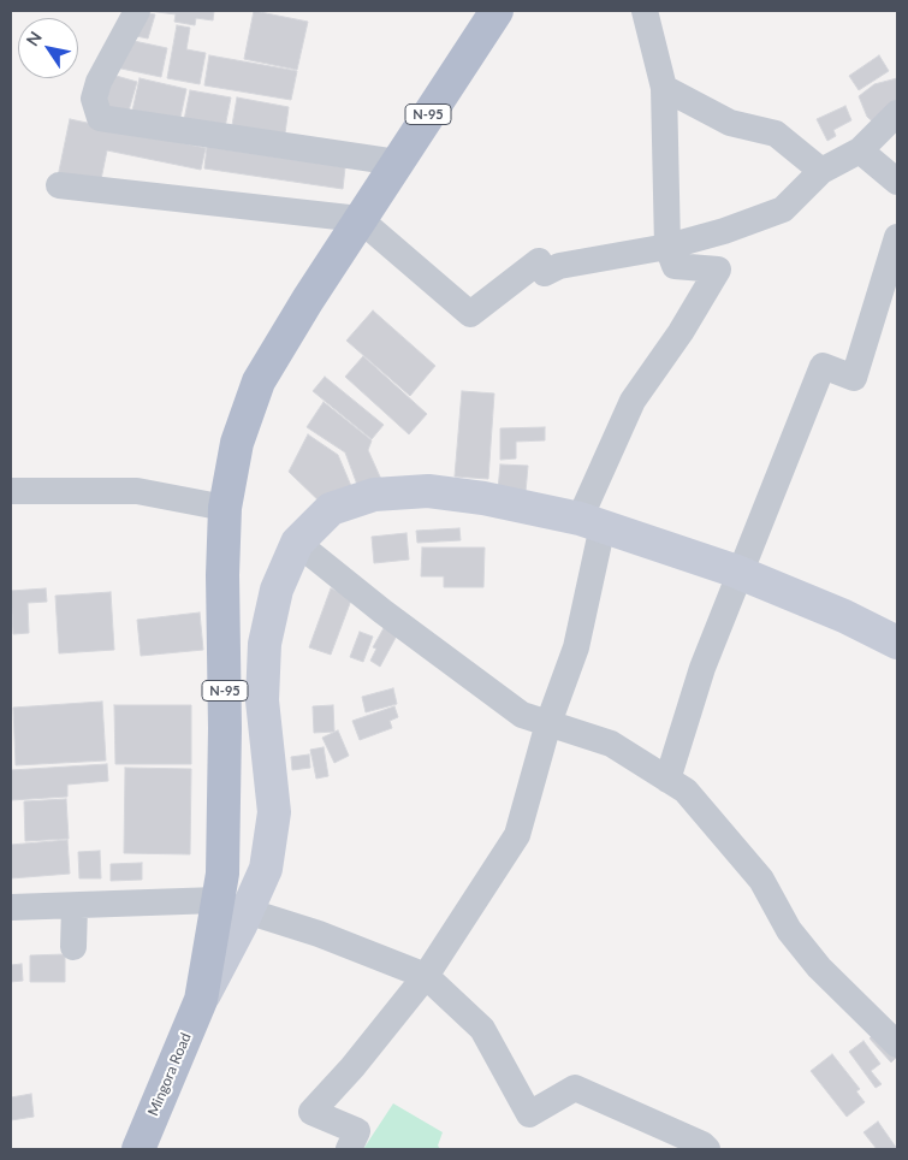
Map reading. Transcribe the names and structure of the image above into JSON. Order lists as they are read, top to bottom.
{
  "streets": {
    "main road": ["N-95", "Mingora Road"]
  },
  "crossings": [
    ["N-95", "Mingora Road"]
  ],
  "north": "top left"
}
